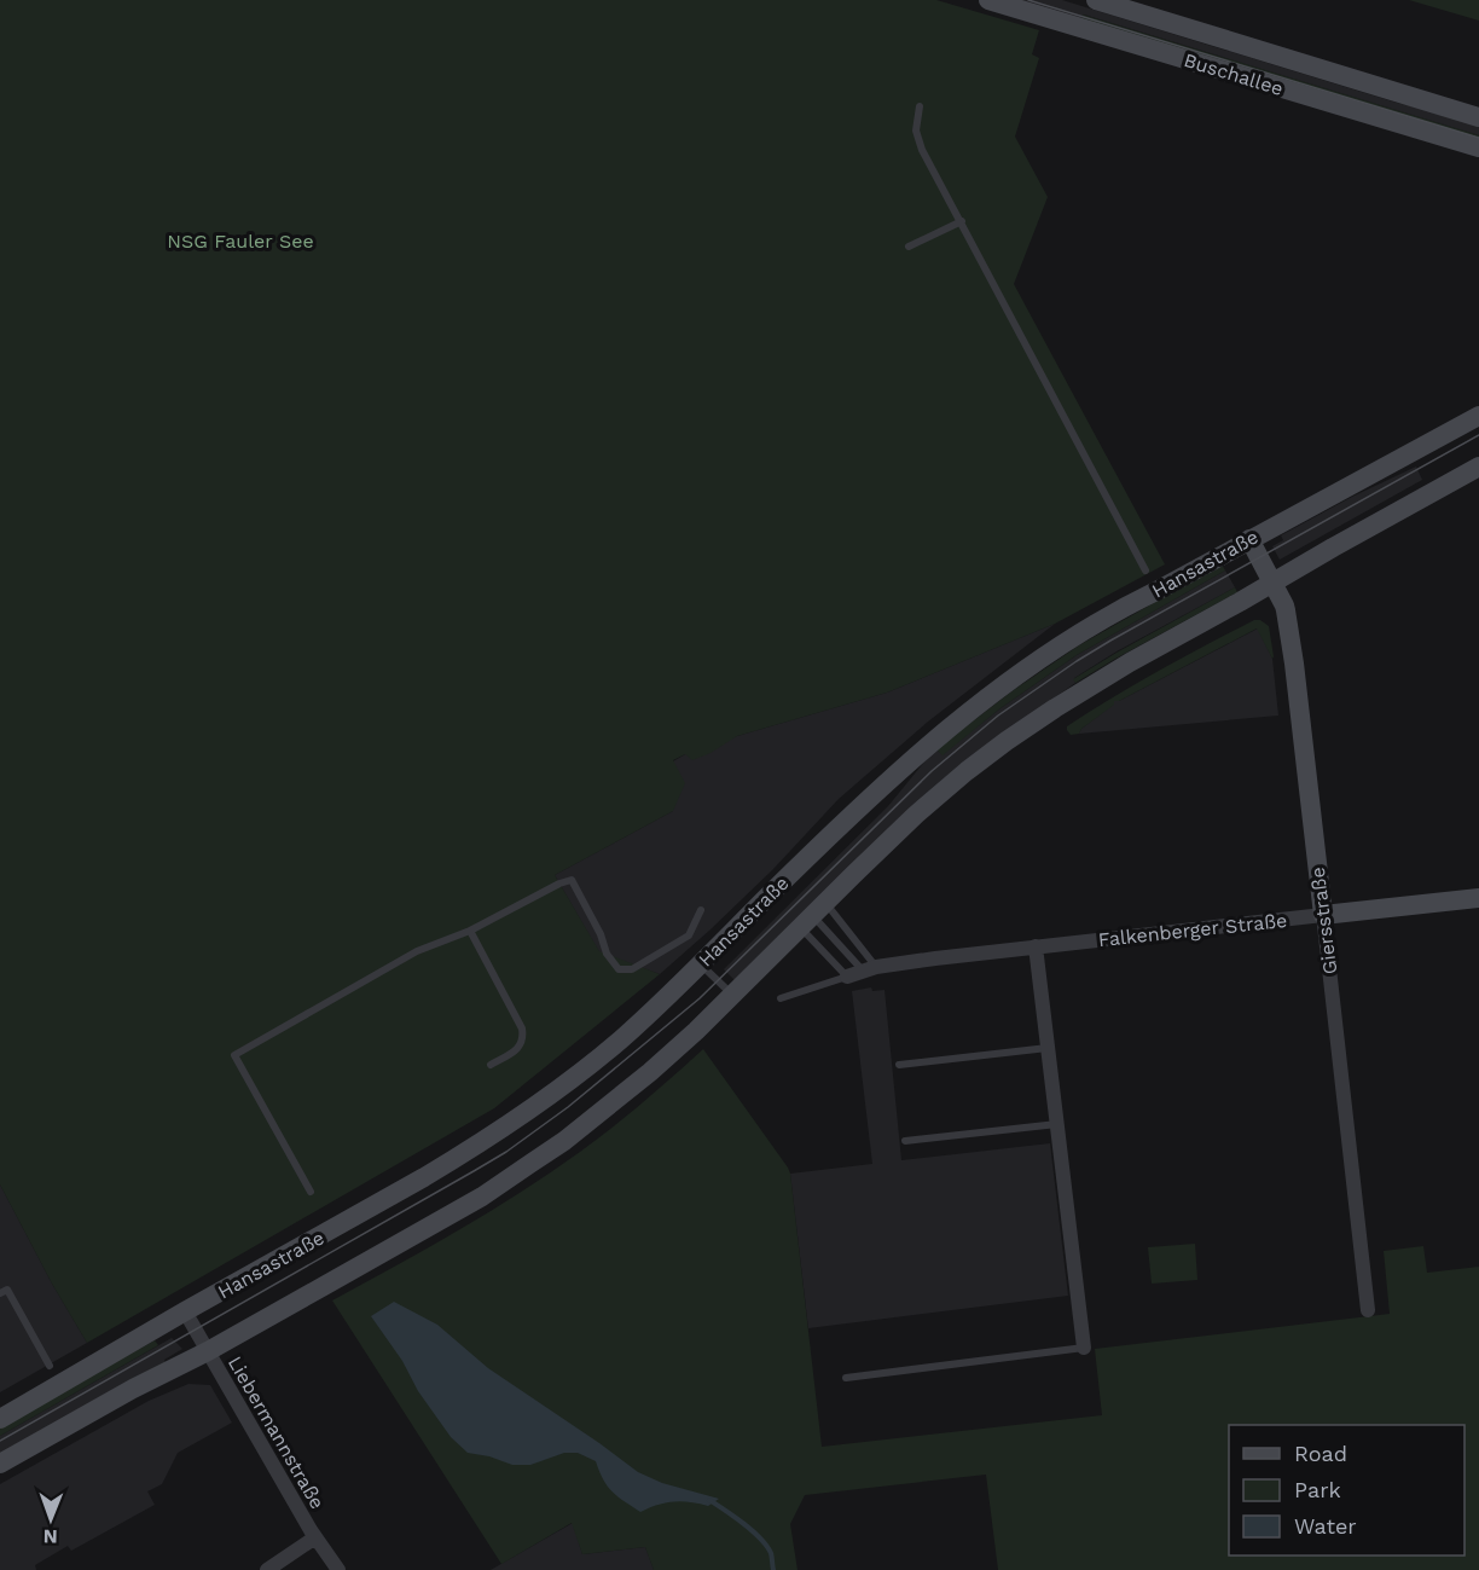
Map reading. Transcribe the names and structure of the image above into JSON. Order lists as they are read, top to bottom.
{
  "streets": {
    "main road": [
      "Buschallee",
      "Hansastraße",
      "Giersstraße",
      "Falkenberger Straße"
    ],
    "street": ["Liebermannstraße"]
  },
  "crossings": [
    ["Hansastraße", "Giersstraße"],
    ["Hansastraße", "Liebermannstraße"],
    ["Giersstraße", "Falkenberger Straße"]
  ],
  "parks": ["NSG Fauler See"],
  "legend": ["Road", "Park", "Water"],
  "north": "bottom"
}
